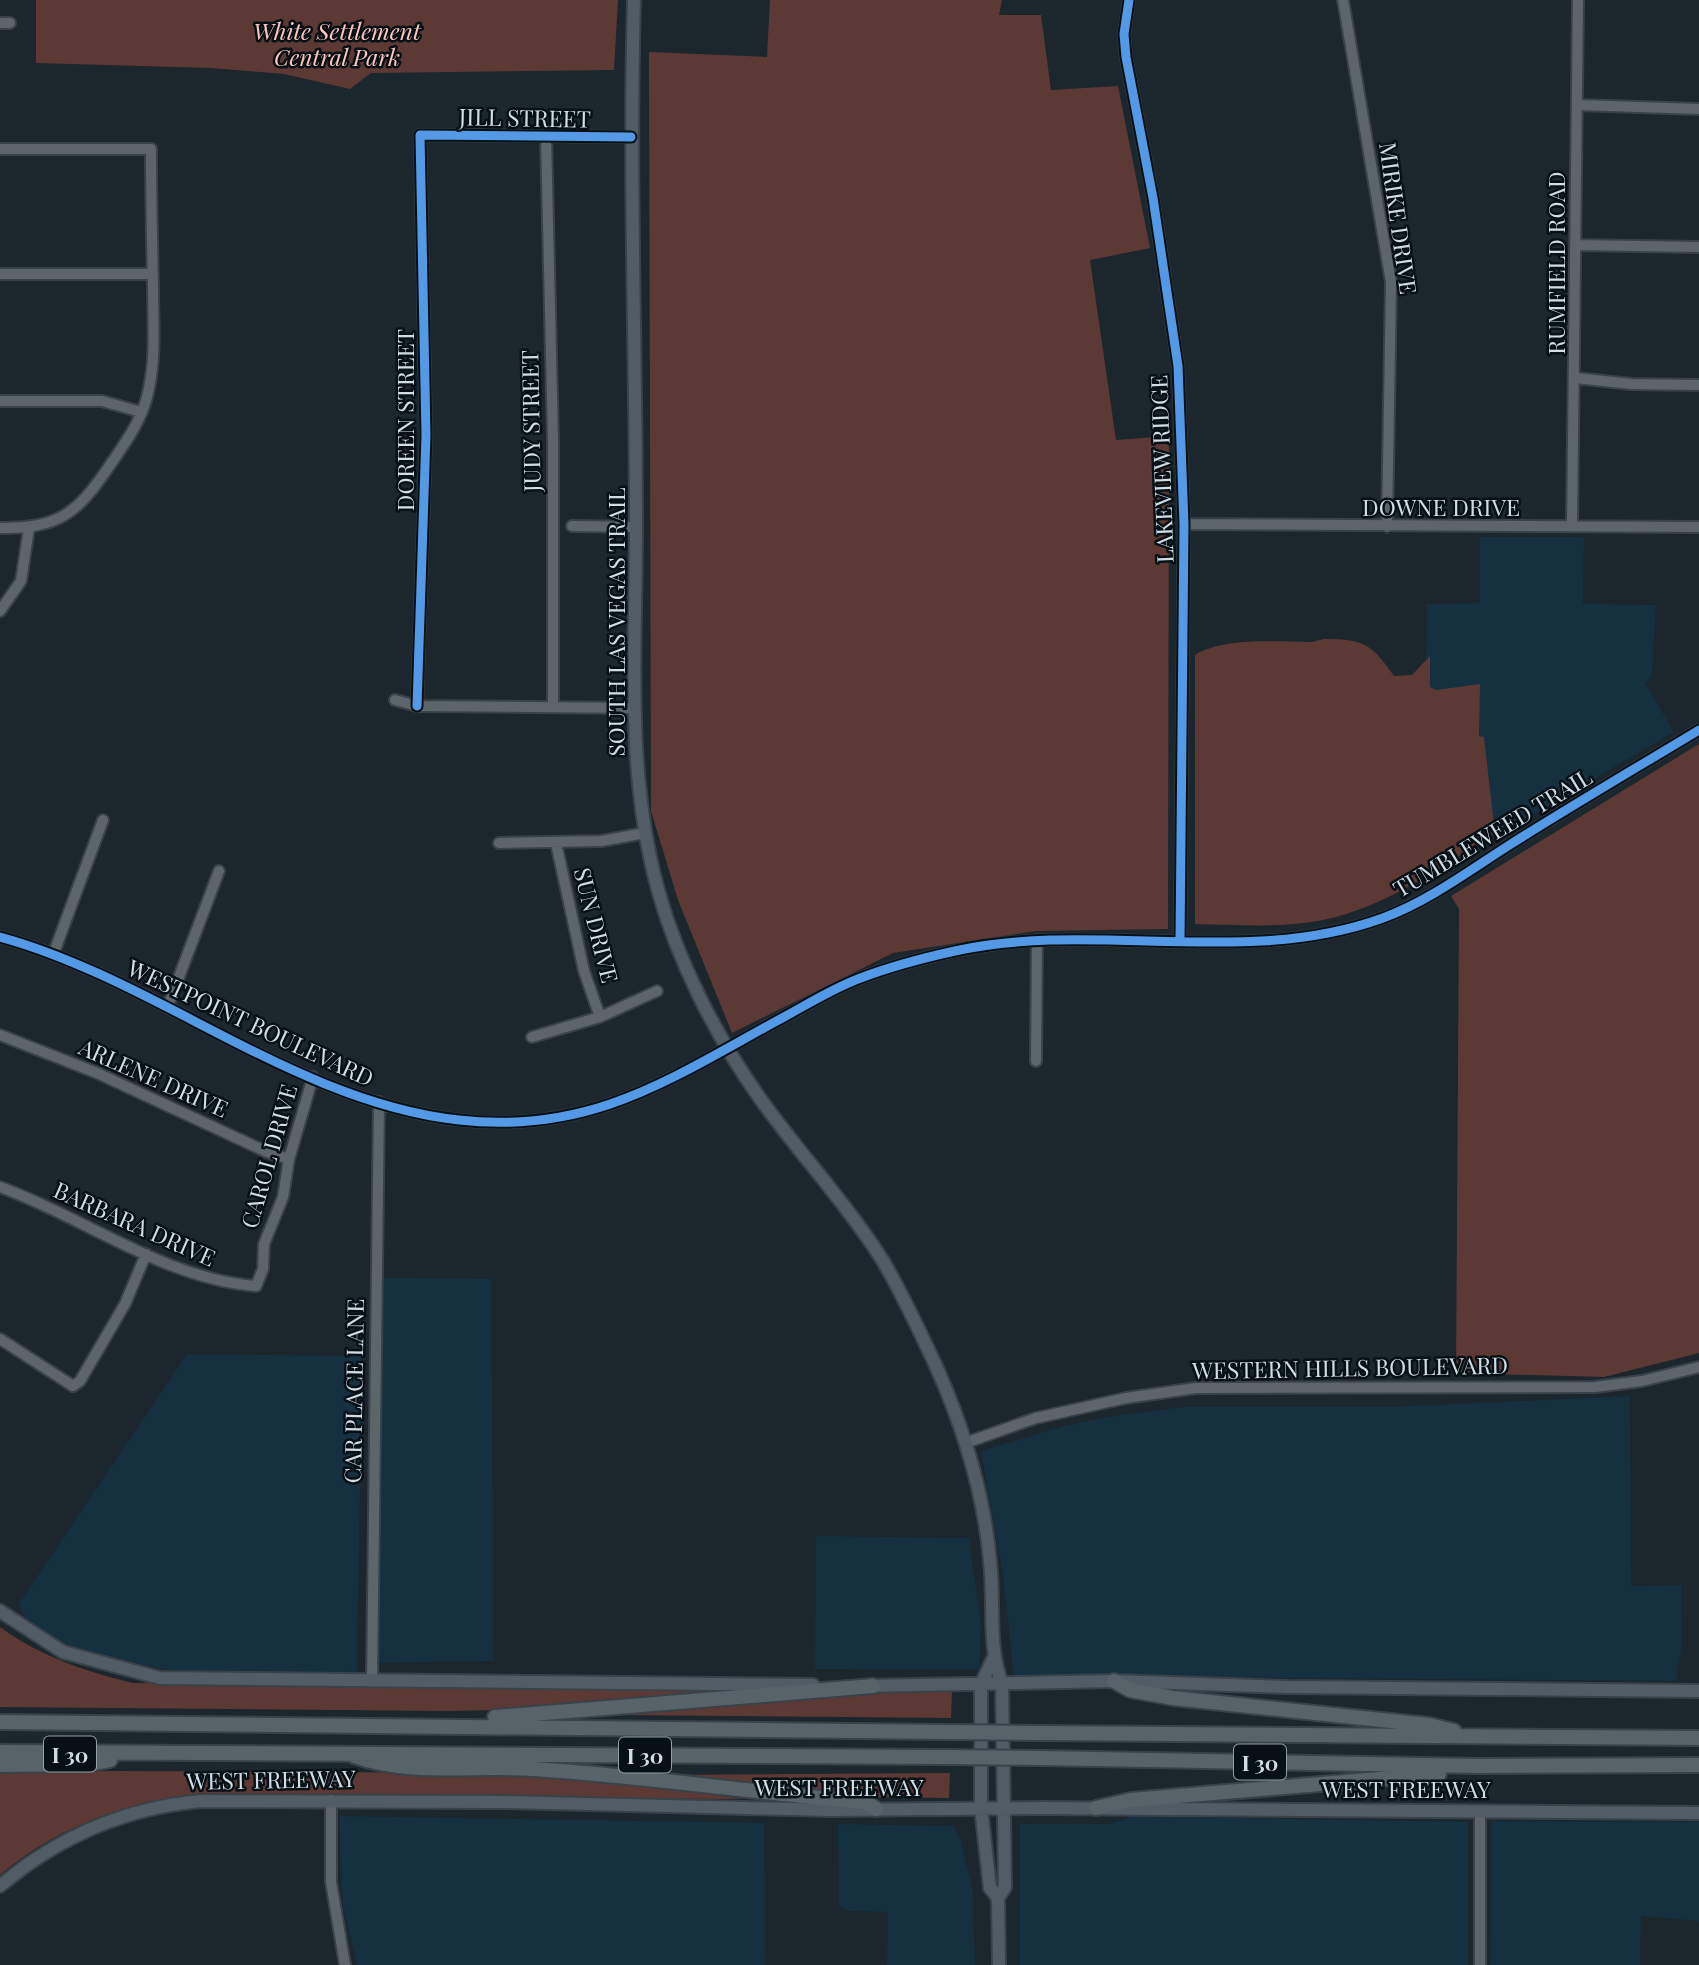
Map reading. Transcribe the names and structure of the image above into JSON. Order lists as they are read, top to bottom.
{
  "streets": {
    "highway": ["I 30", "WEST FREEWAY"],
    "main road": ["SOUTH LAS VEGAS TRAIL"],
    "street": [
      "JILL STREET",
      "MIRIKE DRIVE",
      "RUMFIELD ROAD",
      "DOREEN STREET",
      "JUDY STREET",
      "LAKEVIEW RIDGE",
      "DOWNE DRIVE",
      "TUMBLEWEED TRAIL",
      "SUN DRIVE",
      "WESTPOINT BOULEVARD",
      "ARLENE DRIVE",
      "CAROL DRIVE",
      "BARBARA DRIVE",
      "WESTERN HILLS BOULEVARD",
      "CAR PLACE LANE"
    ]
  },
  "crossings": [
    ["JILL STREET", "DOREEN STREET"],
    ["JILL STREET", "JUDY STREET"],
    ["JILL STREET", "SOUTH LAS VEGAS TRAIL"],
    ["MIRIKE DRIVE", "DOWNE DRIVE"],
    ["RUMFIELD ROAD", "DOWNE DRIVE"],
    ["LAKEVIEW RIDGE", "DOWNE DRIVE"],
    ["LAKEVIEW RIDGE", "TUMBLEWEED TRAIL"],
    ["SOUTH LAS VEGAS TRAIL", "TUMBLEWEED TRAIL"],
    ["SOUTH LAS VEGAS TRAIL", "WESTPOINT BOULEVARD"],
    ["SOUTH LAS VEGAS TRAIL", "WESTERN HILLS BOULEVARD"],
    ["SOUTH LAS VEGAS TRAIL", "WEST FREEWAY"],
    ["TUMBLEWEED TRAIL", "WESTPOINT BOULEVARD"],
    ["WESTPOINT BOULEVARD", "CAROL DRIVE"],
    ["WESTPOINT BOULEVARD", "CAR PLACE LANE"],
    ["ARLENE DRIVE", "CAROL DRIVE"],
    ["CAROL DRIVE", "BARBARA DRIVE"]
  ],
  "parks": ["White Settlement Central Park"]
}
